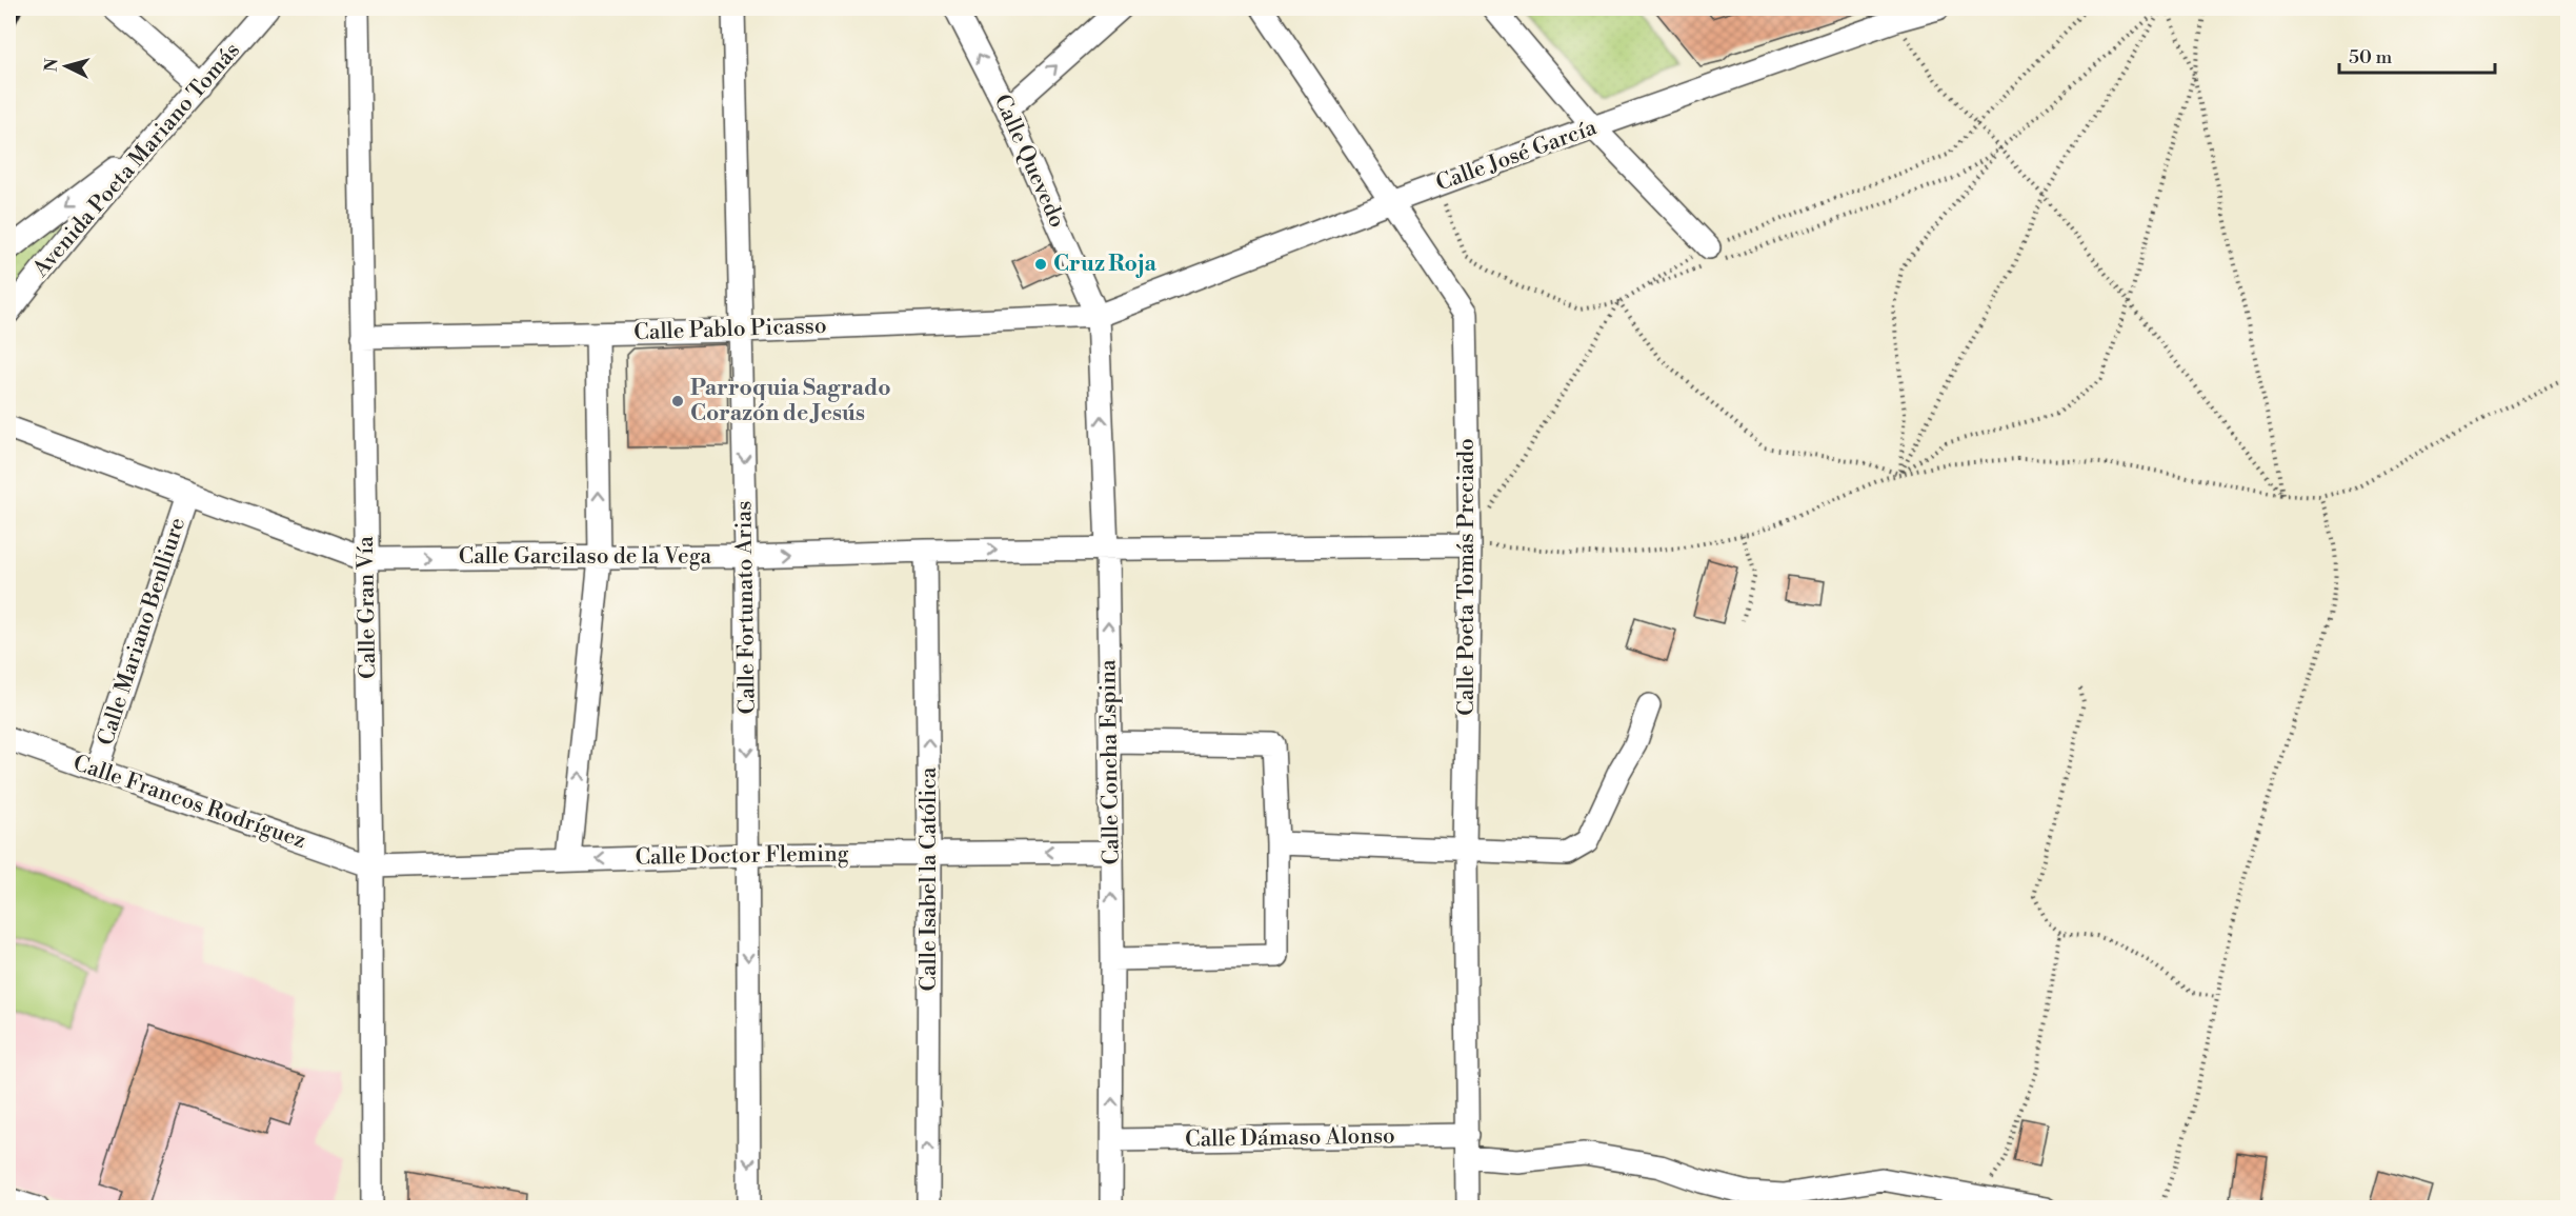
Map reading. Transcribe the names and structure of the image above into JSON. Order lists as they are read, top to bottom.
{
  "streets": {
    "street": [
      "Calle José García",
      "Avenida Poeta Mariano Tomás",
      "Calle Quevedo",
      "Calle Pablo Picasso",
      "Calle Garcilaso de la Vega",
      "Calle Poeta Tomás Preciado",
      "Calle Gran Vía",
      "Calle Fortunato Arias",
      "Calle Mariano Benlliure",
      "Calle Concha Espina",
      "Calle Francos Rodríguez",
      "Calle Doctor Fleming",
      "Calle Isabel la Católica",
      "Calle Dámaso Alonso"
    ]
  },
  "crossings": [
    ["Calle José García", "Calle Quevedo"],
    ["Calle José García", "Calle Pablo Picasso"],
    ["Calle José García", "Calle Poeta Tomás Preciado"],
    ["Calle José García", "Calle Concha Espina"],
    ["Calle Quevedo", "Calle Pablo Picasso"],
    ["Calle Quevedo", "Calle Concha Espina"],
    ["Calle Pablo Picasso", "Calle Gran Vía"],
    ["Calle Pablo Picasso", "Calle Fortunato Arias"],
    ["Calle Pablo Picasso", "Calle Concha Espina"],
    ["Calle Garcilaso de la Vega", "Calle Poeta Tomás Preciado"],
    ["Calle Garcilaso de la Vega", "Calle Gran Vía"],
    ["Calle Garcilaso de la Vega", "Calle Fortunato Arias"],
    ["Calle Garcilaso de la Vega", "Calle Concha Espina"],
    ["Calle Garcilaso de la Vega", "Calle Isabel la Católica"],
    ["Calle Poeta Tomás Preciado", "Calle Dámaso Alonso"],
    ["Calle Gran Vía", "Calle Francos Rodríguez"],
    ["Calle Gran Vía", "Calle Doctor Fleming"],
    ["Calle Fortunato Arias", "Calle Doctor Fleming"],
    ["Calle Mariano Benlliure", "Calle Francos Rodríguez"],
    ["Calle Concha Espina", "Calle Doctor Fleming"],
    ["Calle Concha Espina", "Calle Dámaso Alonso"],
    ["Calle Francos Rodríguez", "Calle Doctor Fleming"],
    ["Calle Doctor Fleming", "Calle Isabel la Católica"]
  ],
  "one_way": [
    "Calle Garcilaso de la Vega",
    "Calle Concha Espina",
    "Calle Doctor Fleming",
    "Calle Isabel la Católica"
  ],
  "places": ["Cruz Roja", "Parroquia Sagrado Corazón de Jesús"],
  "scale_bar": "50 m",
  "north": "left"
}
